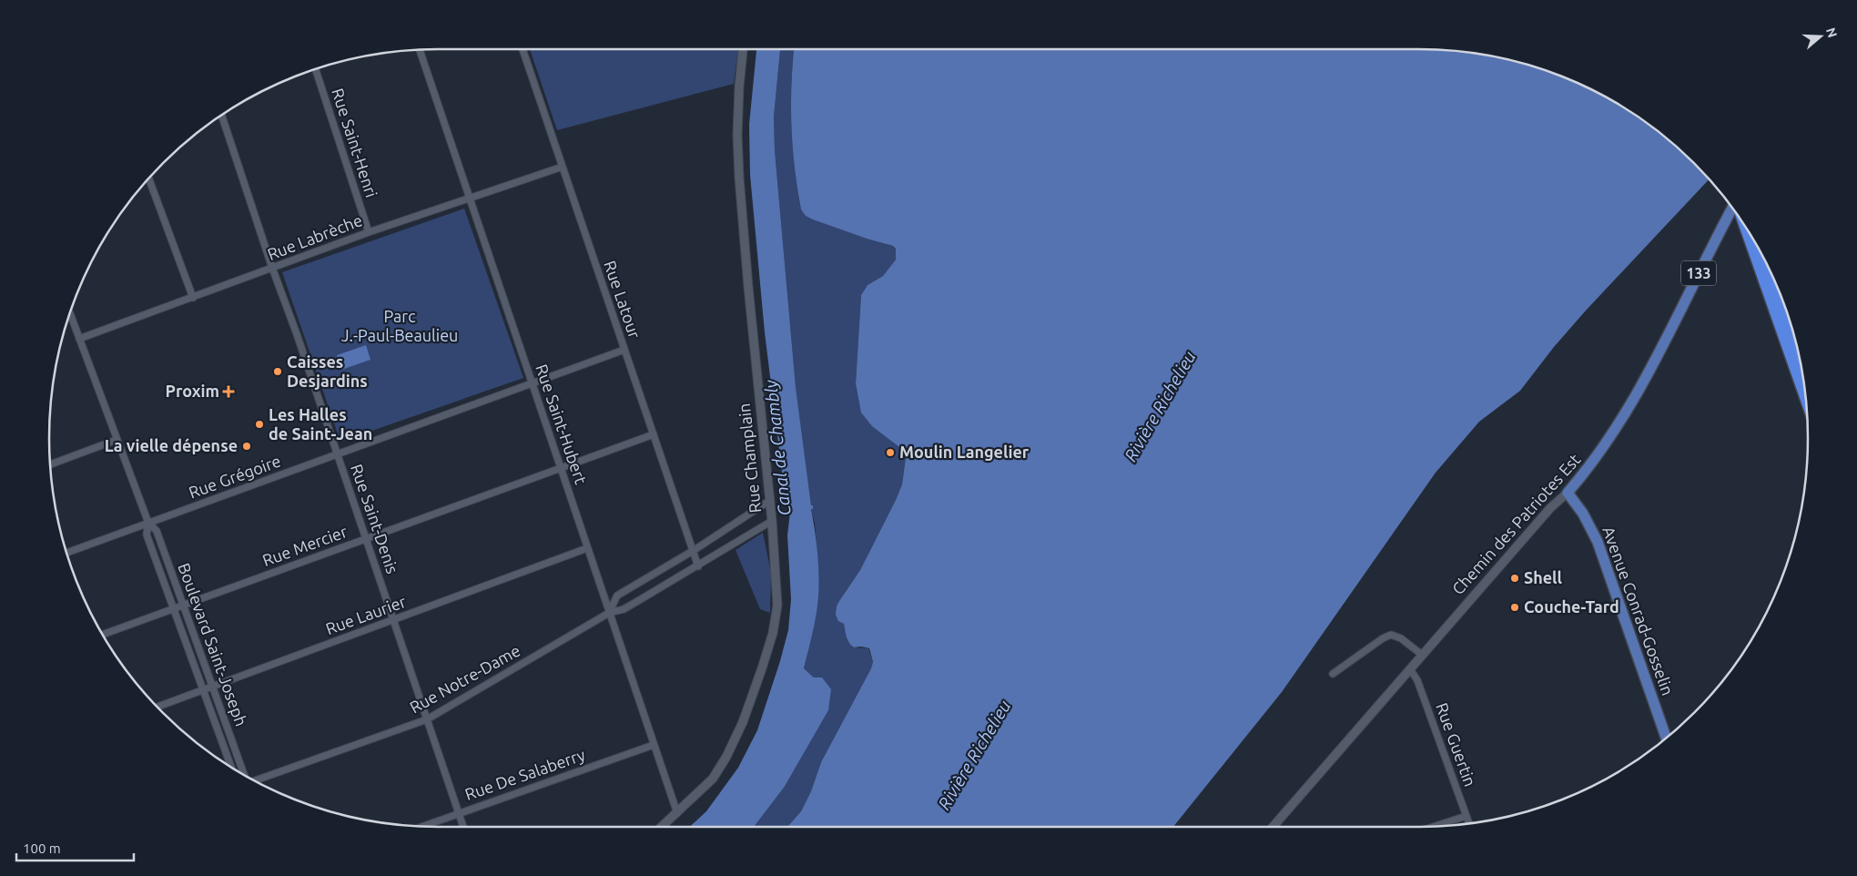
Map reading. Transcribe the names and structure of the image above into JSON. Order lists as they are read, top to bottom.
{
  "streets": {
    "main road": ["133", "Chemin des Patriotes Est", "Avenue Conrad-Gosselin"],
    "street": [
      "Rue Saint-Henri",
      "Rue Labrèche",
      "Rue Latour",
      "Rue Saint-Hubert",
      "Rue Champlain",
      "Rue Grégoire",
      "Rue Saint-Denis",
      "Rue Mercier",
      "Rue Laurier",
      "Boulevard Saint-Joseph",
      "Rue Notre-Dame",
      "Rue Guertin",
      "Rue De Salaberry"
    ]
  },
  "crossings": [
    ["Rue Saint-Henri", "Rue Labrèche"],
    ["Rue Labrèche", "Rue Latour"],
    ["Rue Labrèche", "Rue Saint-Hubert"],
    ["Rue Labrèche", "Rue Saint-Denis"],
    ["Rue Labrèche", "Boulevard Saint-Joseph"],
    ["Rue Latour", "Rue Grégoire"],
    ["Rue Latour", "Rue Mercier"],
    ["Rue Latour", "Rue Notre-Dame"],
    ["Rue Saint-Hubert", "Rue Champlain"],
    ["Rue Saint-Hubert", "Rue Grégoire"],
    ["Rue Saint-Hubert", "Rue Mercier"],
    ["Rue Saint-Hubert", "Rue Laurier"],
    ["Rue Saint-Hubert", "Rue Notre-Dame"],
    ["Rue Saint-Hubert", "Rue De Salaberry"],
    ["Rue Champlain", "Rue Notre-Dame"],
    ["Rue Grégoire", "Rue Saint-Denis"],
    ["Rue Grégoire", "Boulevard Saint-Joseph"],
    ["Rue Saint-Denis", "Rue Mercier"],
    ["Rue Saint-Denis", "Rue Laurier"],
    ["Rue Saint-Denis", "Rue Notre-Dame"],
    ["Rue Saint-Denis", "Rue De Salaberry"],
    ["Chemin des Patriotes Est", "Avenue Conrad-Gosselin"],
    ["Chemin des Patriotes Est", "Rue Guertin"],
    ["Rue Mercier", "Boulevard Saint-Joseph"],
    ["Rue Laurier", "Boulevard Saint-Joseph"]
  ],
  "water": ["Rivière Richelieu", "Canal de Chambly"],
  "parks": ["Parc J.-Paul-Beaulieu"],
  "places": {
    "other": [
      "Caisses Desjardins",
      "Les Halles de Saint-Jean",
      "La vielle dépense",
      "Moulin Langelier",
      "Shell",
      "Couche-Tard"
    ],
    "health": ["Proxim"]
  },
  "scale_bar": "100 m",
  "north": "right"
}
